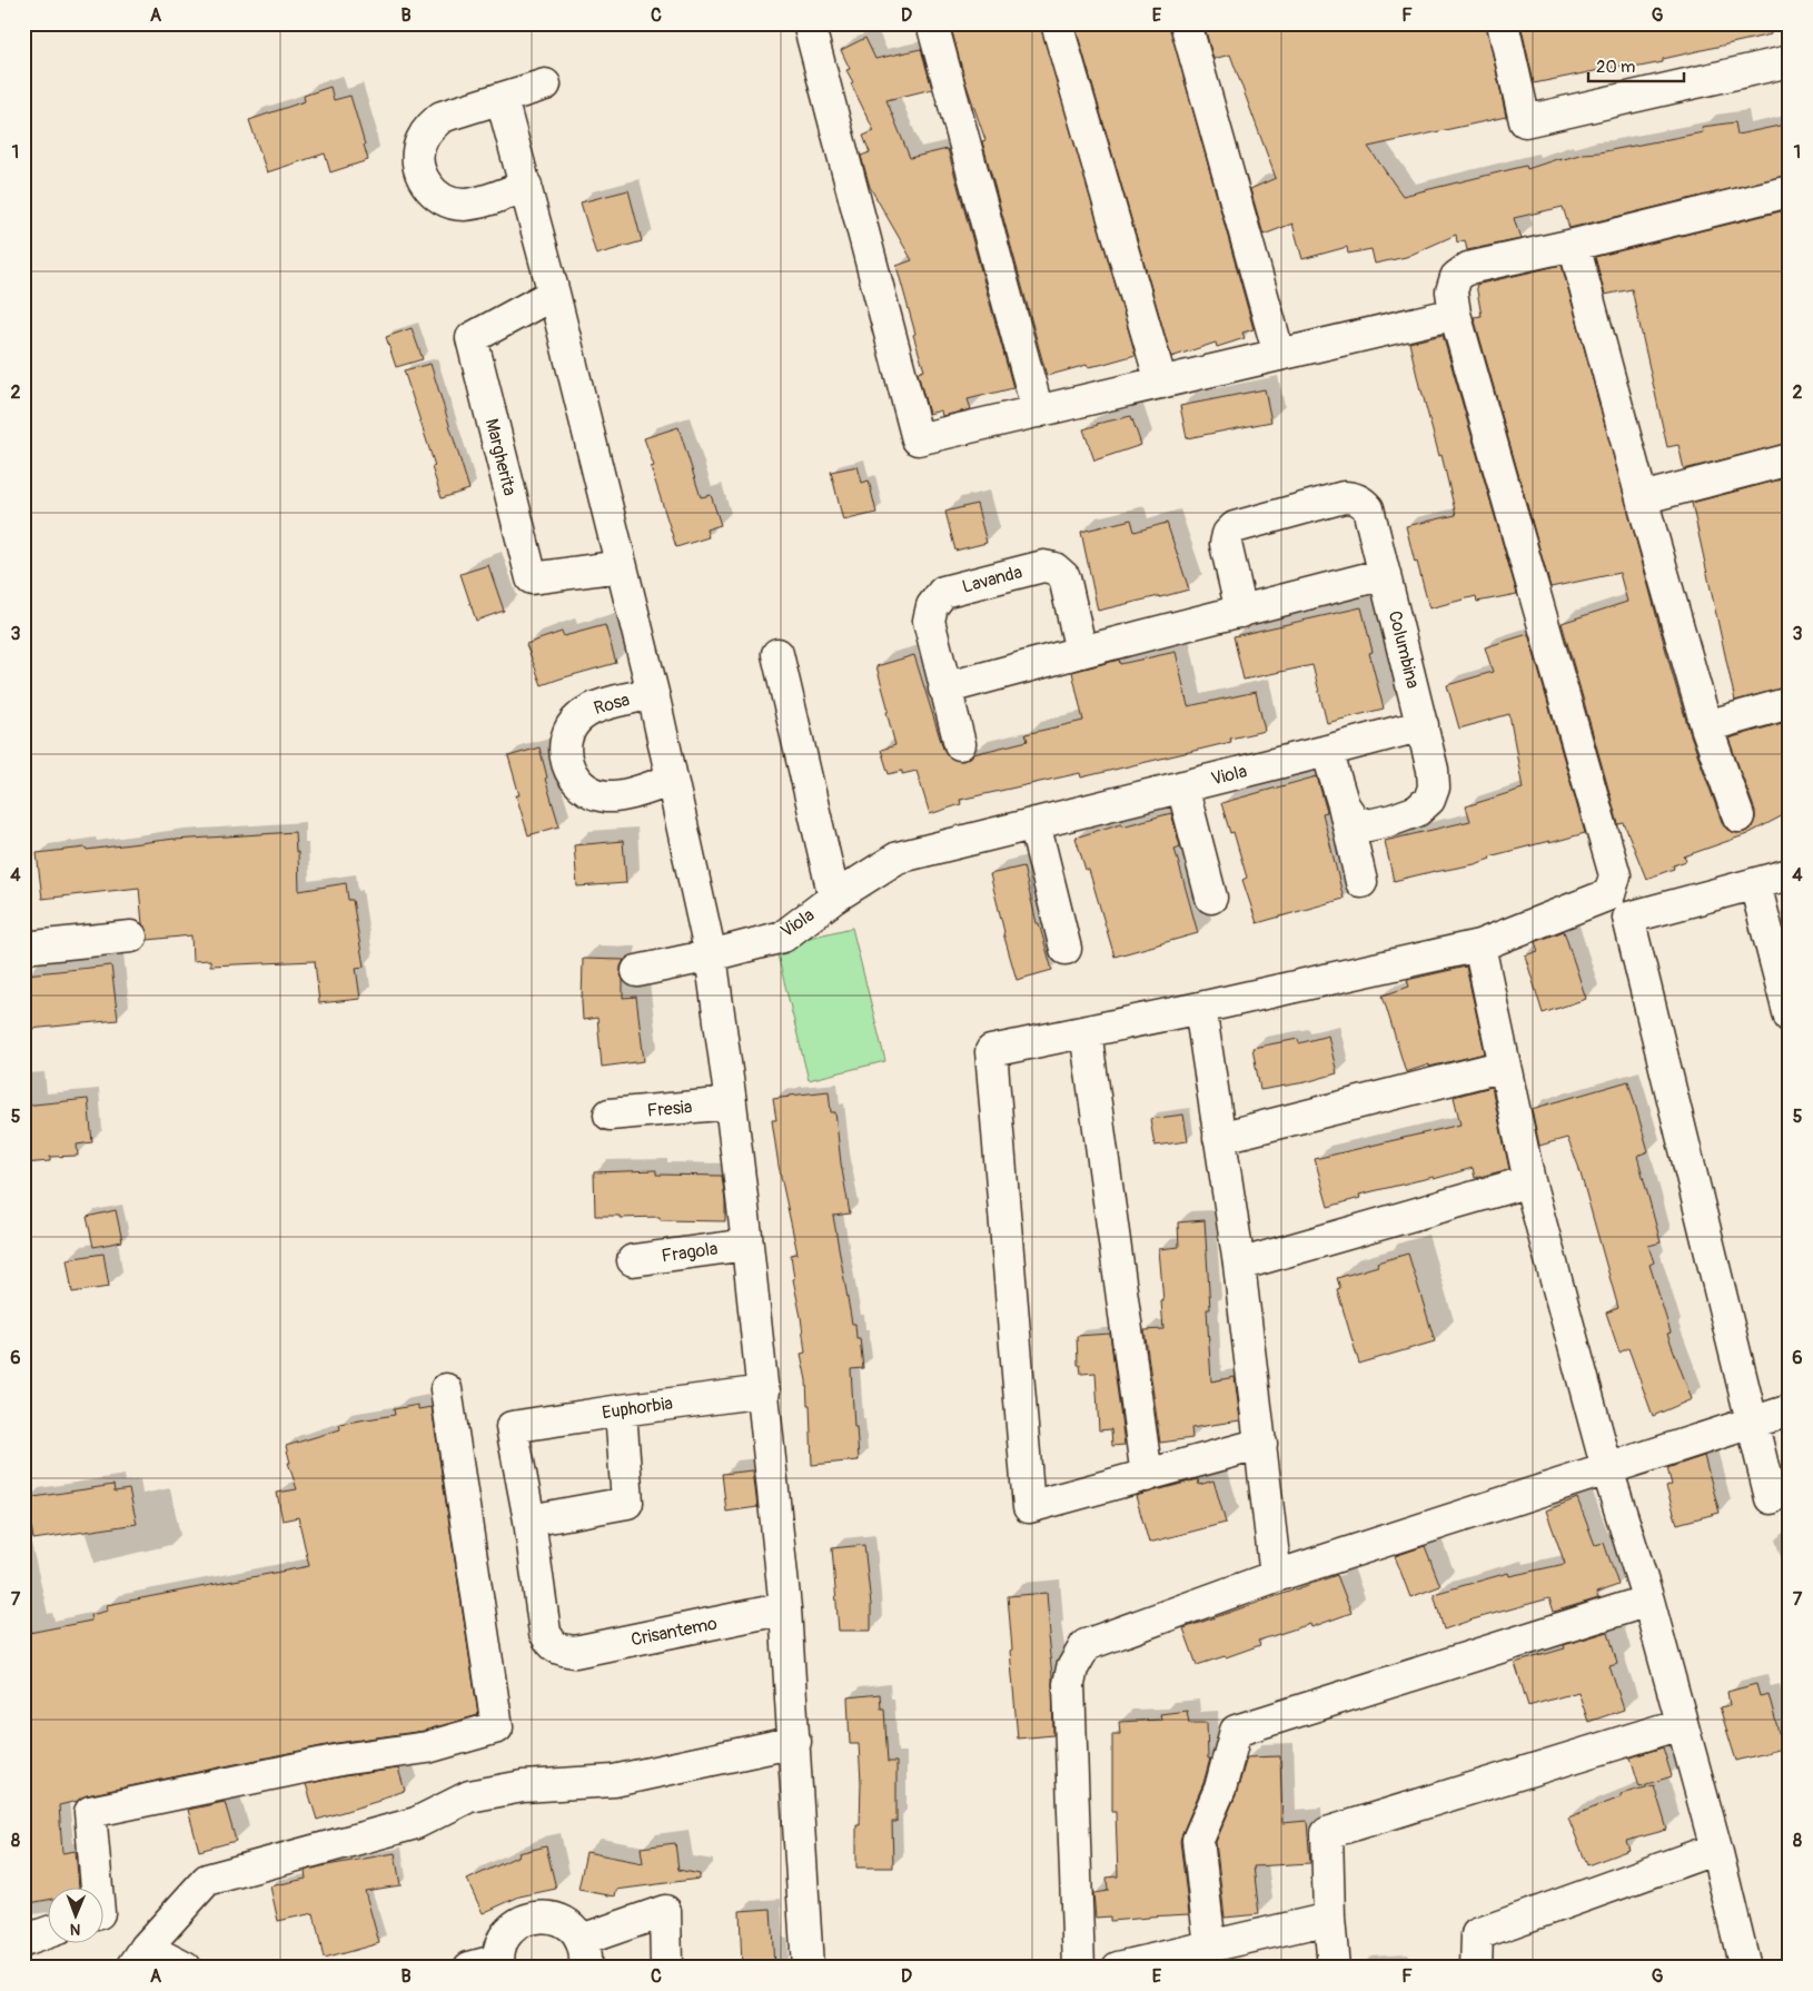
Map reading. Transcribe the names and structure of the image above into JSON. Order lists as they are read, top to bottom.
{
  "streets": {
    "street": [
      "Margherita",
      "Lavanda",
      "Columbina",
      "Rosa",
      "Viola",
      "Fresia",
      "Fragola",
      "Euphorbia",
      "Crisantemo"
    ]
  },
  "crossings": [
    ["Columbina", "Viola"],
    ["Euphorbia", "Crisantemo"]
  ],
  "scale_bar": "20 m",
  "north": "bottom",
  "grid": {
    "columns": [
      "A",
      "B",
      "C",
      "D",
      "E",
      "F",
      "G"
    ],
    "rows": [
      "1",
      "2",
      "3",
      "4",
      "5",
      "6",
      "7",
      "8"
    ]
  }
}
